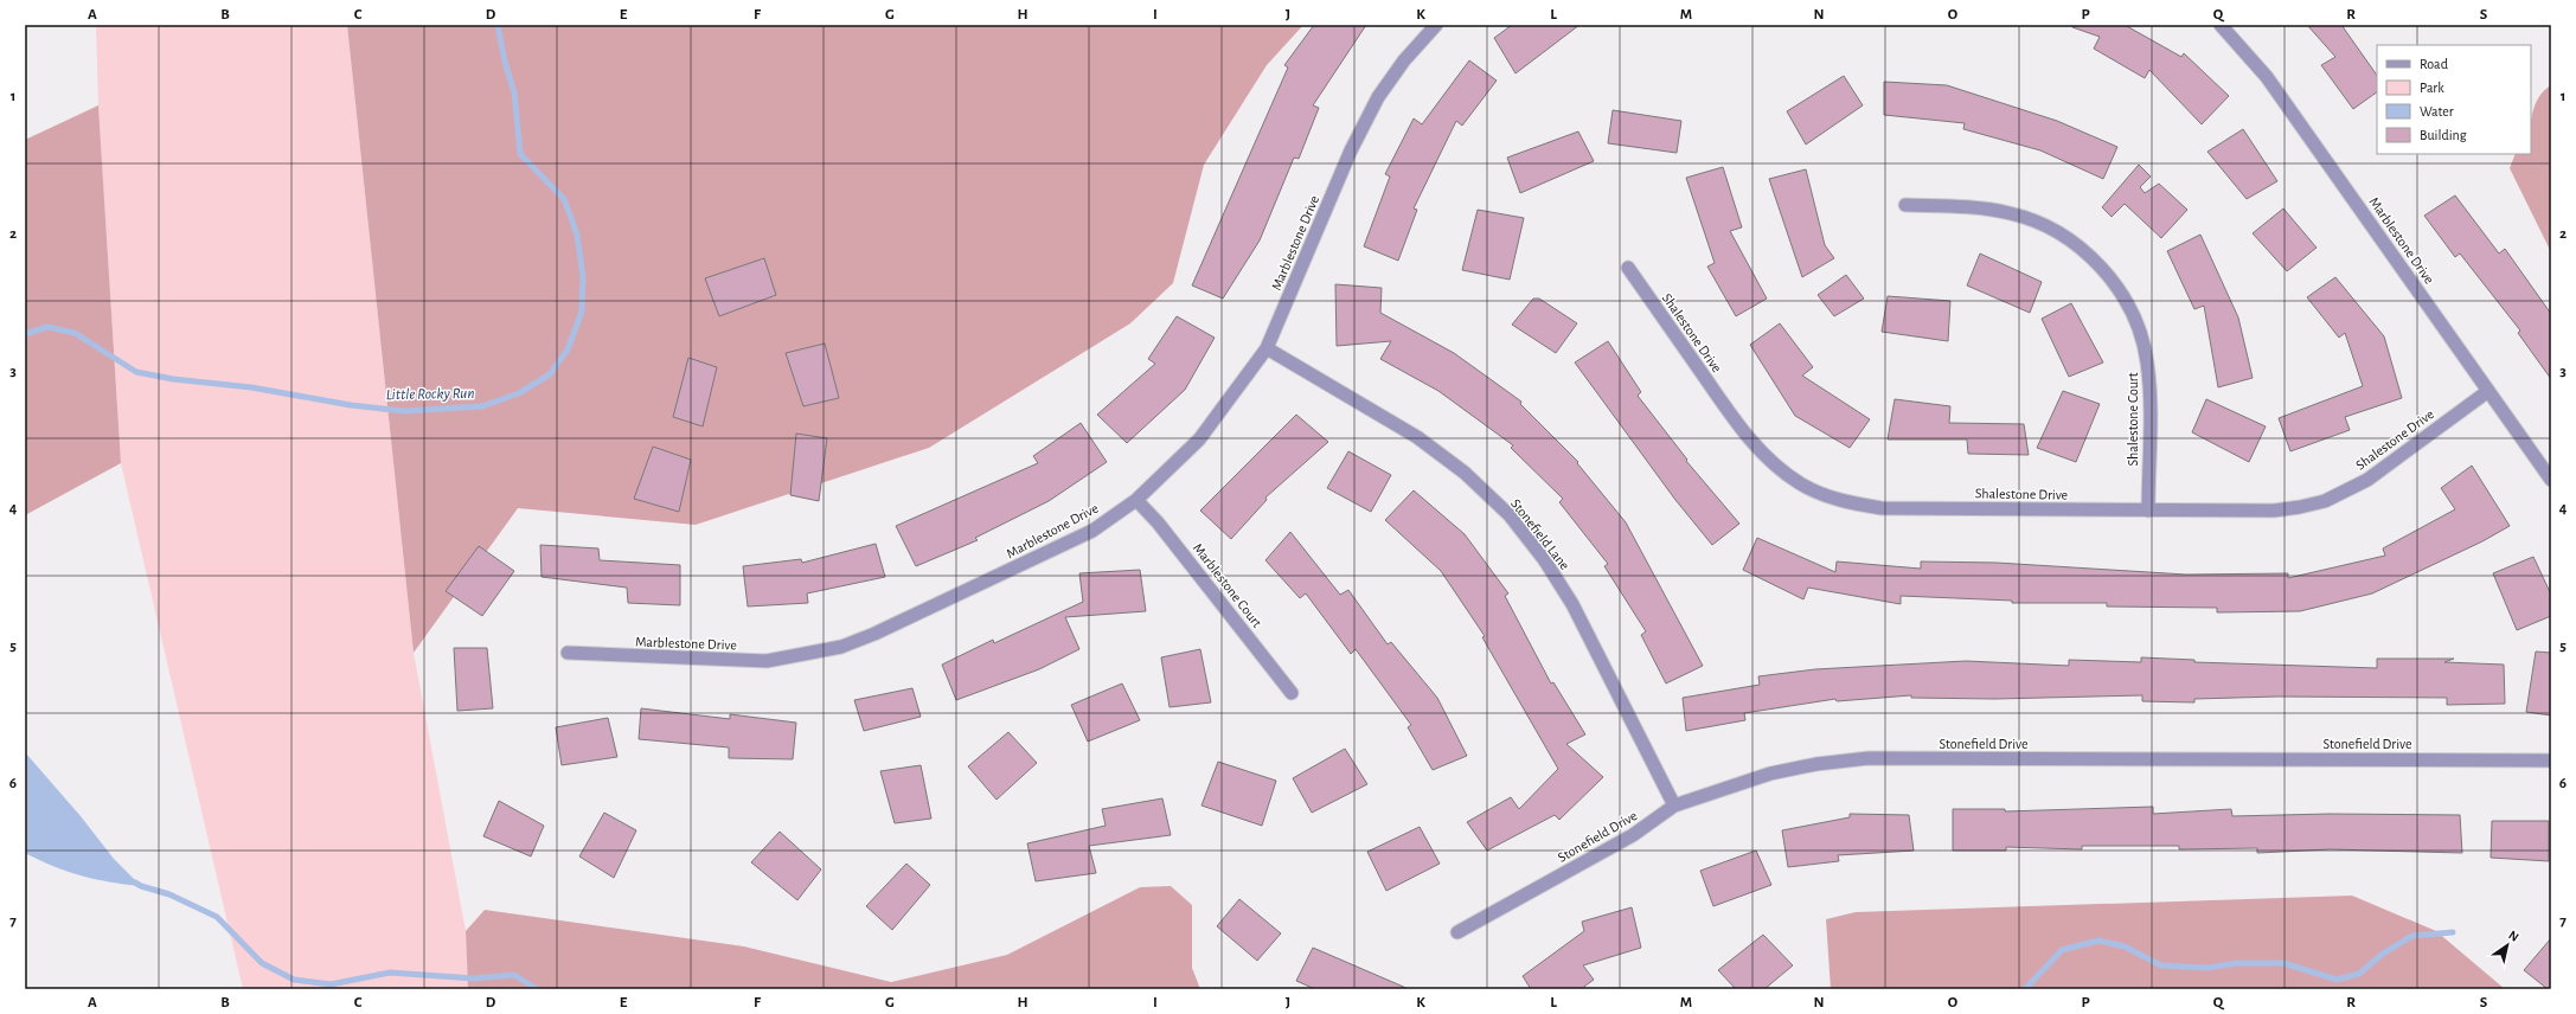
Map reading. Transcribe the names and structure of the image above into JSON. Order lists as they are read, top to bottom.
{
  "streets": {
    "street": [
      "Marblestone Drive",
      "Shalestone Drive",
      "Shalestone Court",
      "Stonefield Lane",
      "Marblestone Court",
      "Stonefield Drive"
    ]
  },
  "crossings": [
    ["Marblestone Drive", "Shalestone Drive"],
    ["Marblestone Drive", "Stonefield Lane"],
    ["Marblestone Drive", "Marblestone Court"],
    ["Shalestone Drive", "Shalestone Court"],
    ["Stonefield Lane", "Stonefield Drive"]
  ],
  "water": ["Little Rocky Run"],
  "legend": [
    "Road",
    "Park",
    "Water",
    "Building"
  ],
  "north": "top right",
  "grid": {
    "columns": [
      "A",
      "B",
      "C",
      "D",
      "E",
      "F",
      "G",
      "H",
      "I",
      "J",
      "K",
      "L",
      "M",
      "N",
      "O",
      "P",
      "Q",
      "R",
      "S"
    ],
    "rows": [
      "1",
      "2",
      "3",
      "4",
      "5",
      "6",
      "7"
    ]
  }
}
